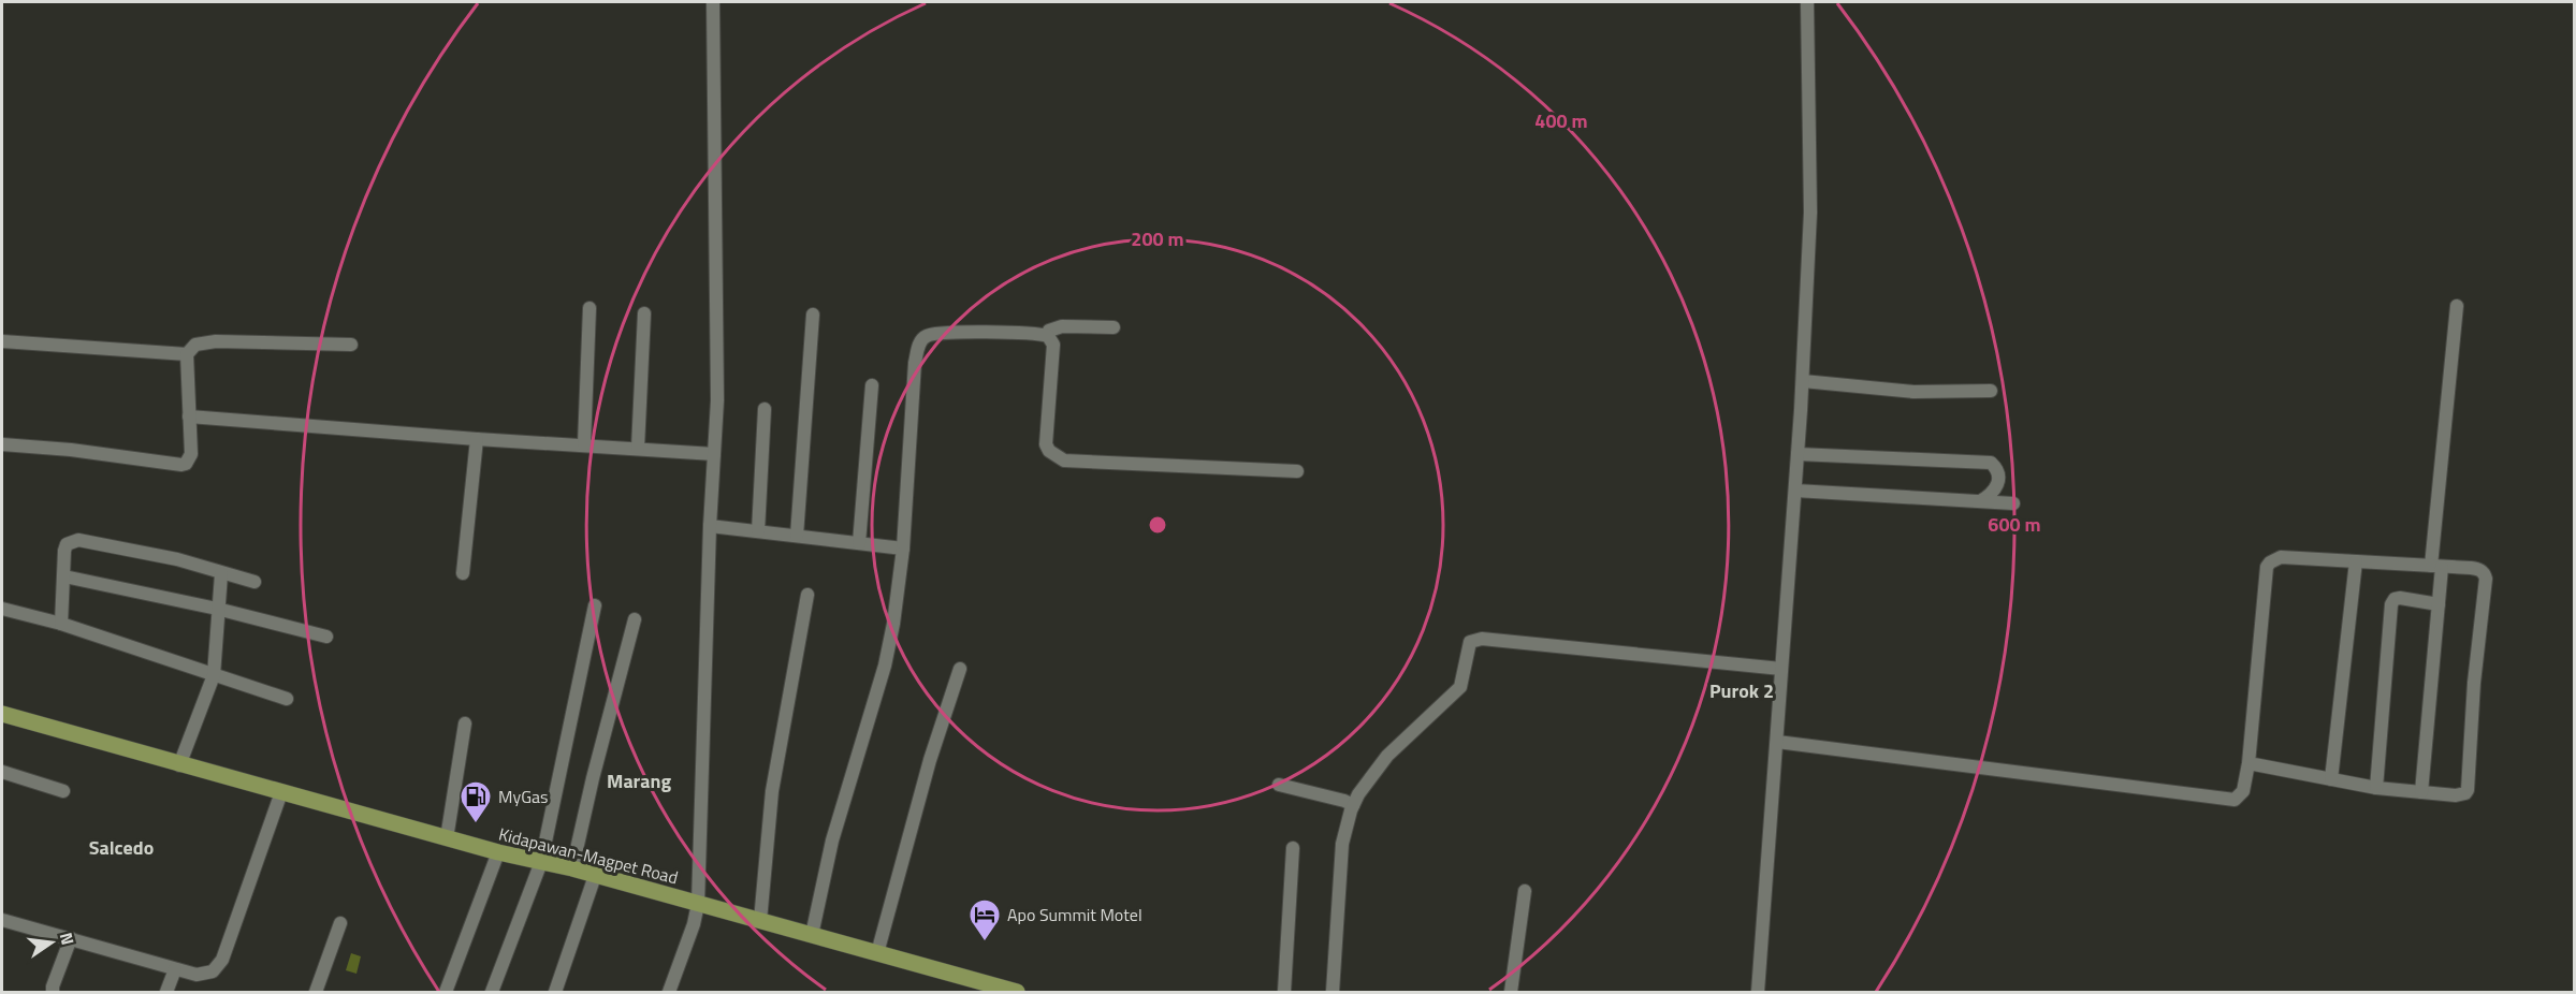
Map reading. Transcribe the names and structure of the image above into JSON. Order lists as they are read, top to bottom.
{
  "streets": {
    "main road": ["Kidapawan-Magpet Road"]
  },
  "districts": ["Purok 2", "Marang", "Salcedo"],
  "places": {
    "fuel station": ["MyGas"],
    "hotel": ["Apo Summit Motel"]
  },
  "north": "right",
  "rings": ["400 m", "200 m", "600 m"]
}
